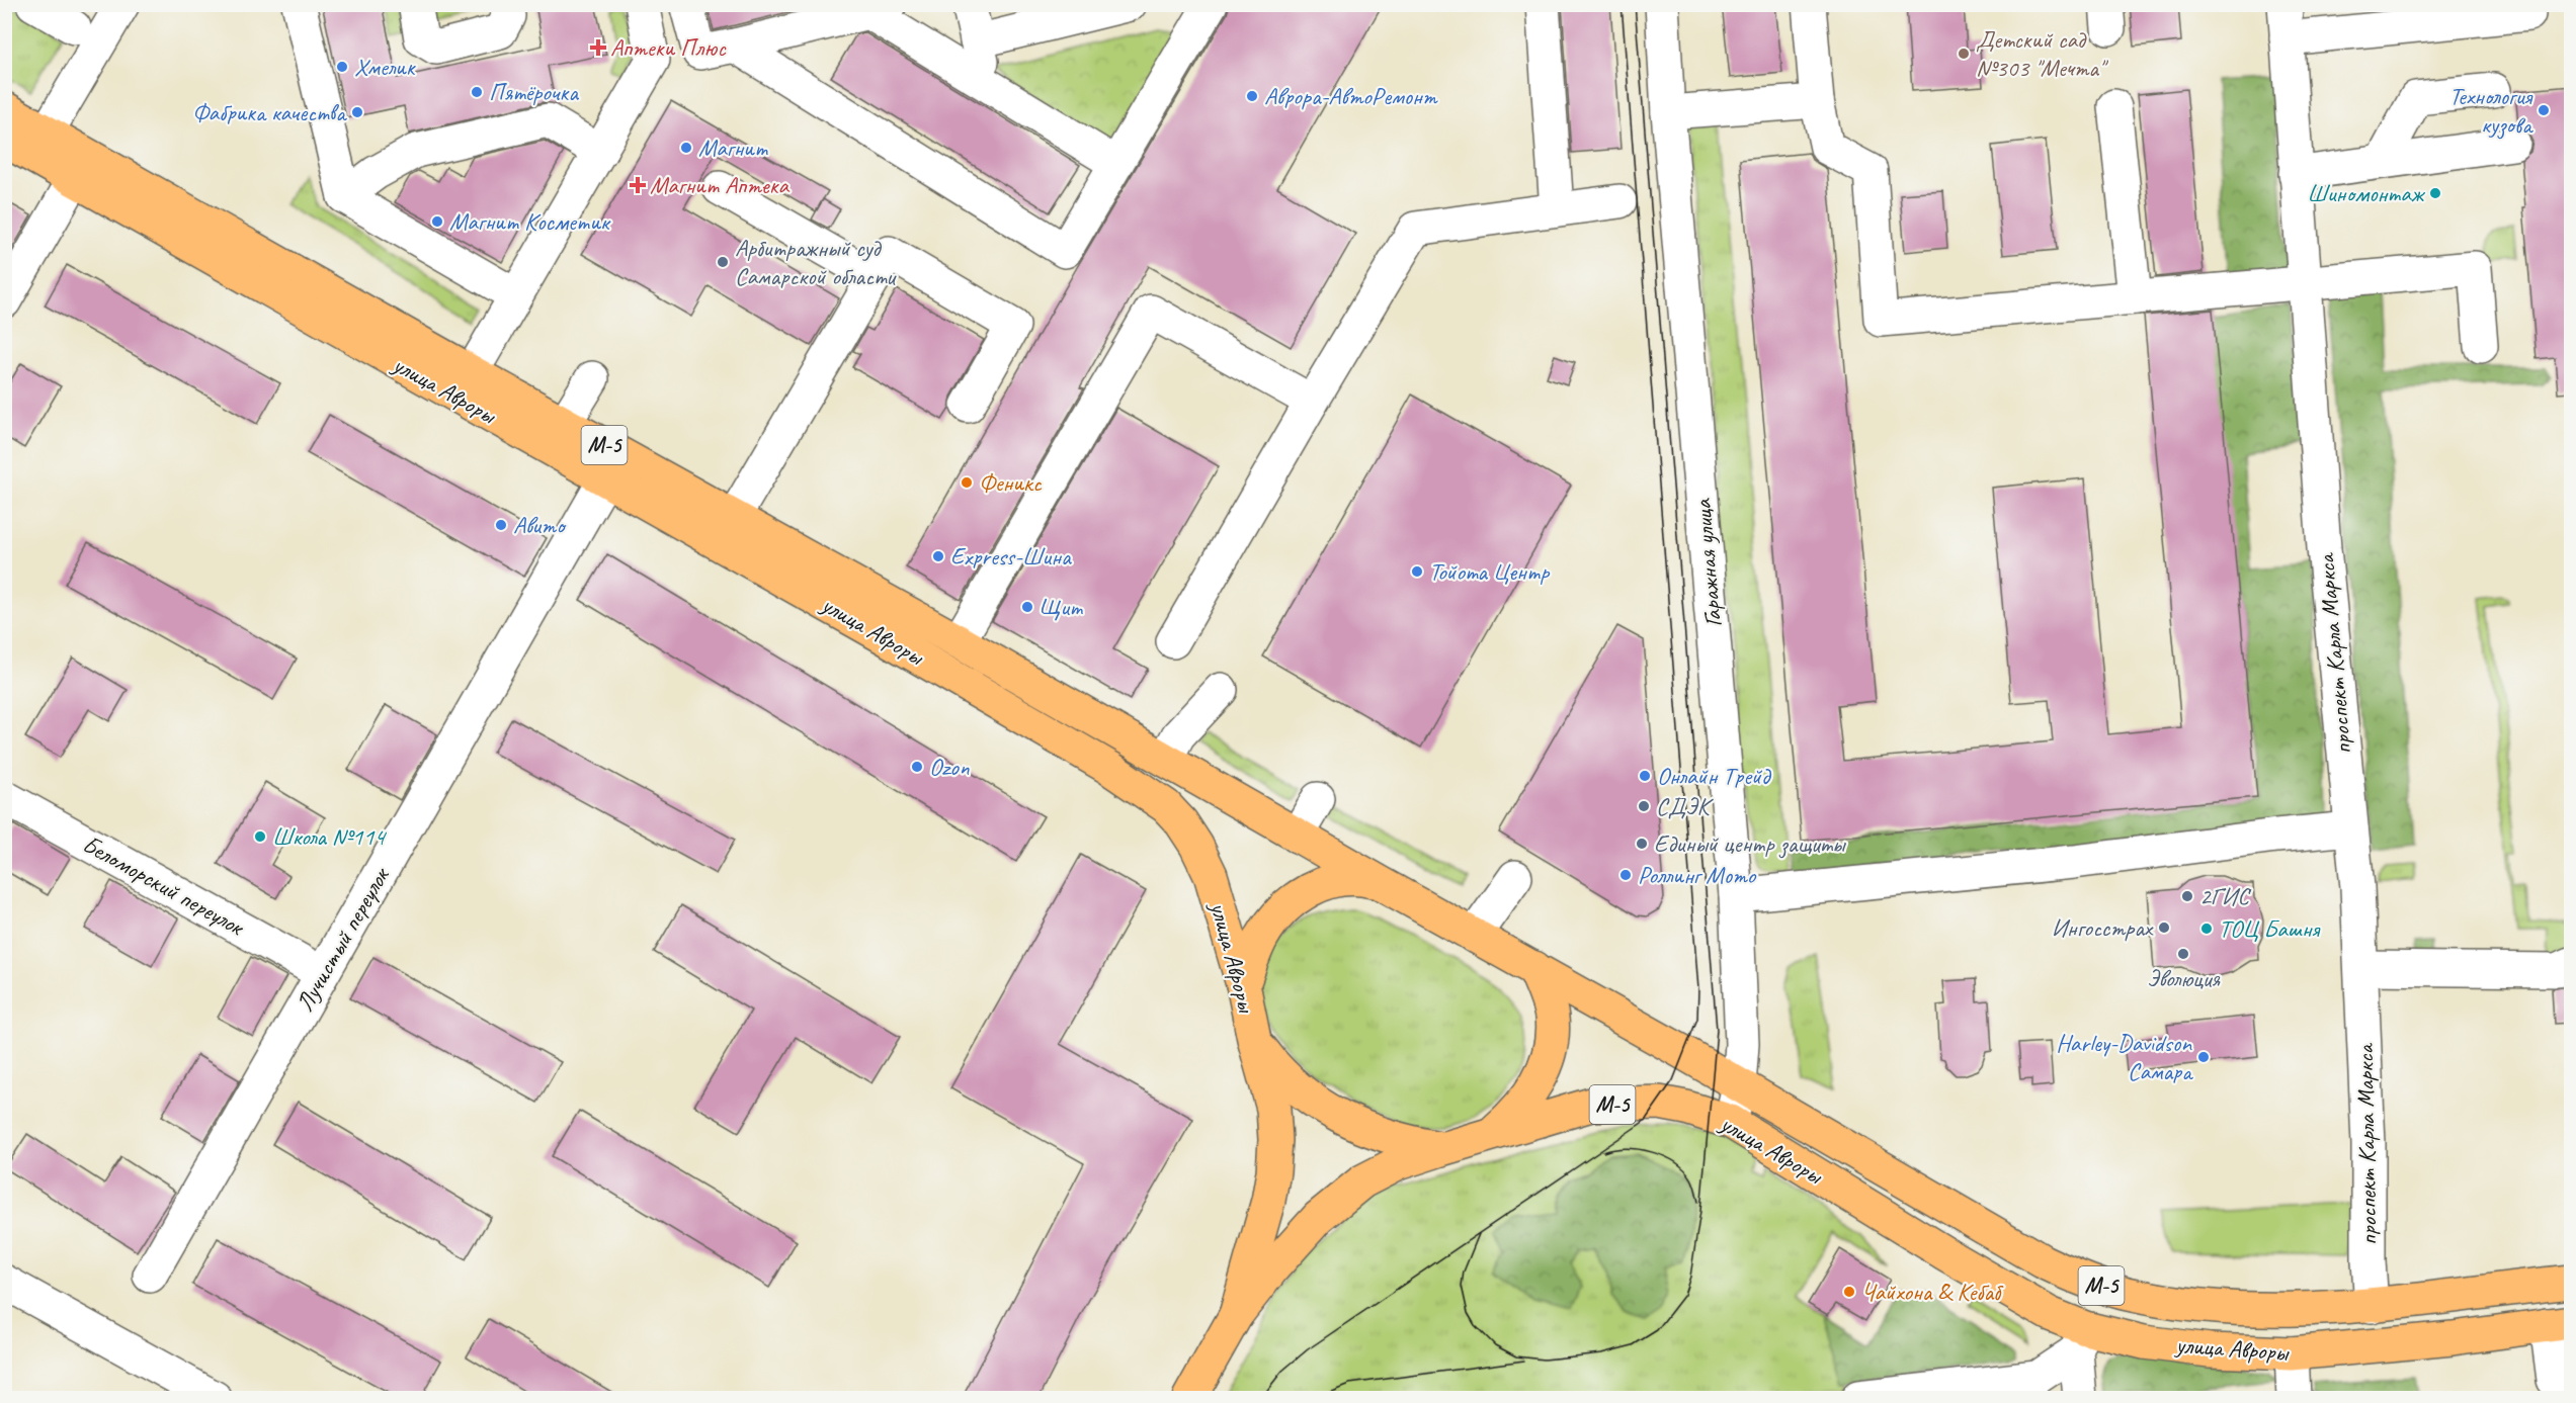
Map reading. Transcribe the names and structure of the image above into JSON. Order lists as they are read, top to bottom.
{
  "streets": {
    "main road": ["улица Авроры", "М-5"],
    "street": [
      "Гаражная улица",
      "проспект Карла Маркса",
      "Беломорский переулок",
      "Лучистый переулок"
    ]
  },
  "crossings": [
    ["улица Авроры", "Гаражная улица"],
    ["улица Авроры", "проспект Карла Маркса"],
    ["улица Авроры", "Лучистый переулок"],
    ["Беломорский переулок", "Лучистый переулок"]
  ],
  "places": {
    "health": ["Аптеки Плюс", "Магнит Аптека"],
    "other": [
      "Детский сад №303 \"Мечта\"",
      "Хмелик",
      "Пятёрочка",
      "Аврора-АвтоРемонт",
      "Технология кузова",
      "Фабрика качества",
      "Магнит",
      "Шиномонтаж",
      "Магнит Косметик",
      "Арбитражный суд Самарской области",
      "Феникс",
      "Авито",
      "Express-Шина",
      "Тойота Центр",
      "Щит",
      "Ozon",
      "Онлайн Трейд",
      "СДЭК",
      "Школа №114",
      "Единый центр защиты",
      "Роллинг Мото",
      "2ГИС",
      "Ингосстрах",
      "ТОЦ Башня",
      "Эволюция",
      "Harley-Davidson Самара",
      "Чайхона & Кебаб"
    ]
  }
}
